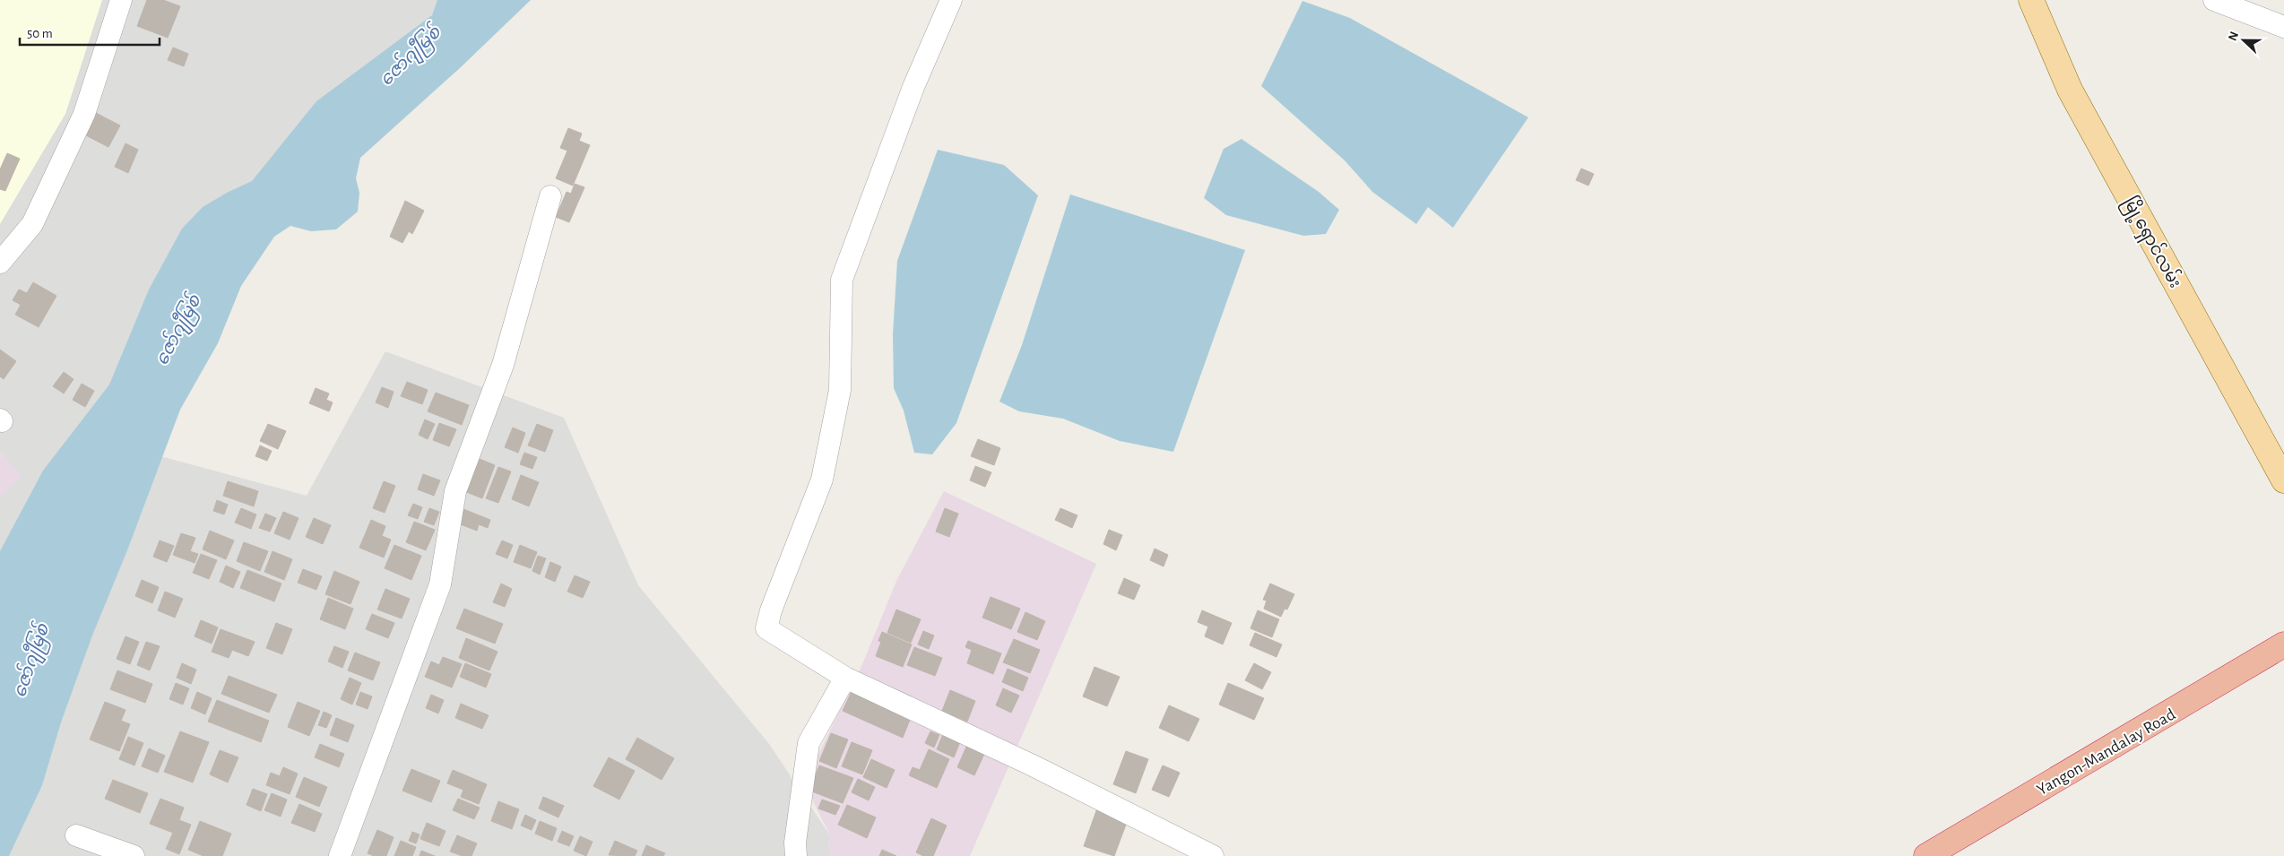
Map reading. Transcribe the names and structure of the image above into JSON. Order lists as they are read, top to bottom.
{
  "streets": {
    "highway": ["Yangon-Mandalay Road"],
    "main road": ["မြို့ရှောင်လမ်း"]
  },
  "water": ["ဇော်ဂျီမြစ်"],
  "scale_bar": "50 m",
  "north": "left"
}
